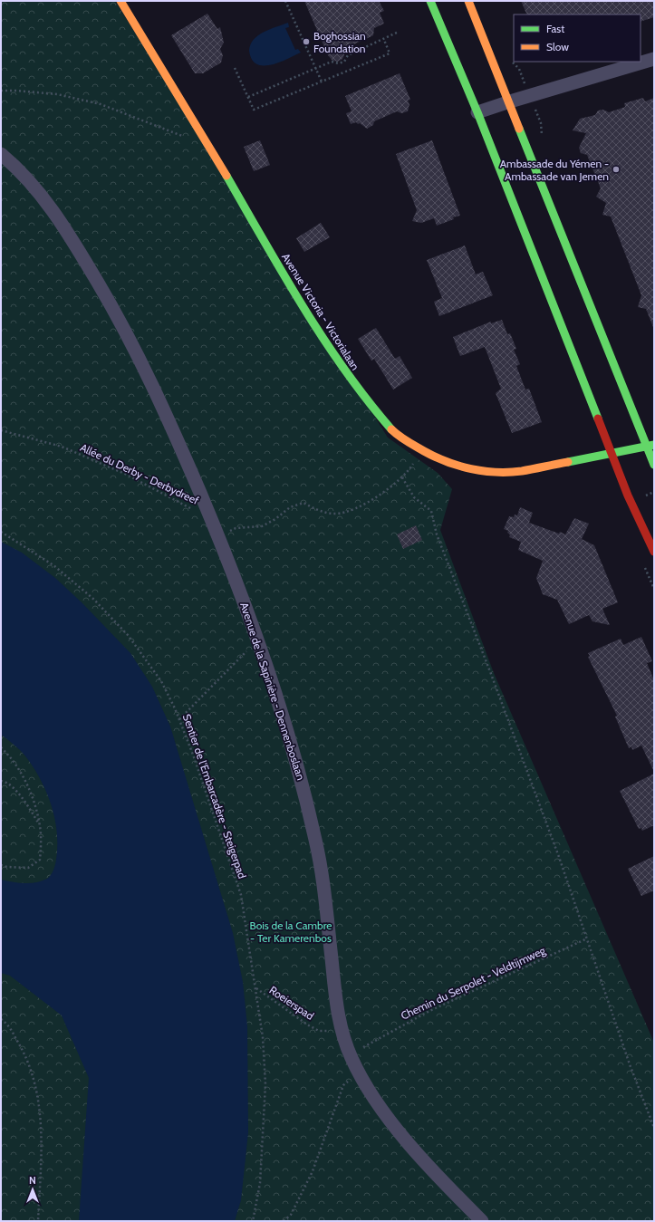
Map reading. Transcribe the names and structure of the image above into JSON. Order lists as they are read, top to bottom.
{
  "streets": {
    "main road": ["Avenue Victoria - Victorialaan"],
    "street": ["Avenue de la Sapinière - Dennenboslaan"],
    "path": [
      "Allée du Derby - Derbydreef",
      "Sentier de l'Embarcadère - Steigerpad",
      "Chemin du Serpolet - Veldtijmweg",
      "Roeierspad"
    ]
  },
  "crossings": [
    ["Allée du Derby - Derbydreef", "Avenue de la Sapinière - Dennenboslaan"],
    ["Avenue de la Sapinière - Dennenboslaan", "Chemin du Serpolet - Veldtijmweg"],
    ["Avenue de la Sapinière - Dennenboslaan", "Roeierspad"],
    ["Sentier de l'Embarcadère - Steigerpad", "Roeierspad"]
  ],
  "parks": ["Bois de la Cambre - Ter Kamerenbos"],
  "places": ["Boghossian Foundation", "Ambassade du Yémen - Ambassade van Jemen"],
  "legend": ["Fast", "Slow"],
  "north": "top"
}
